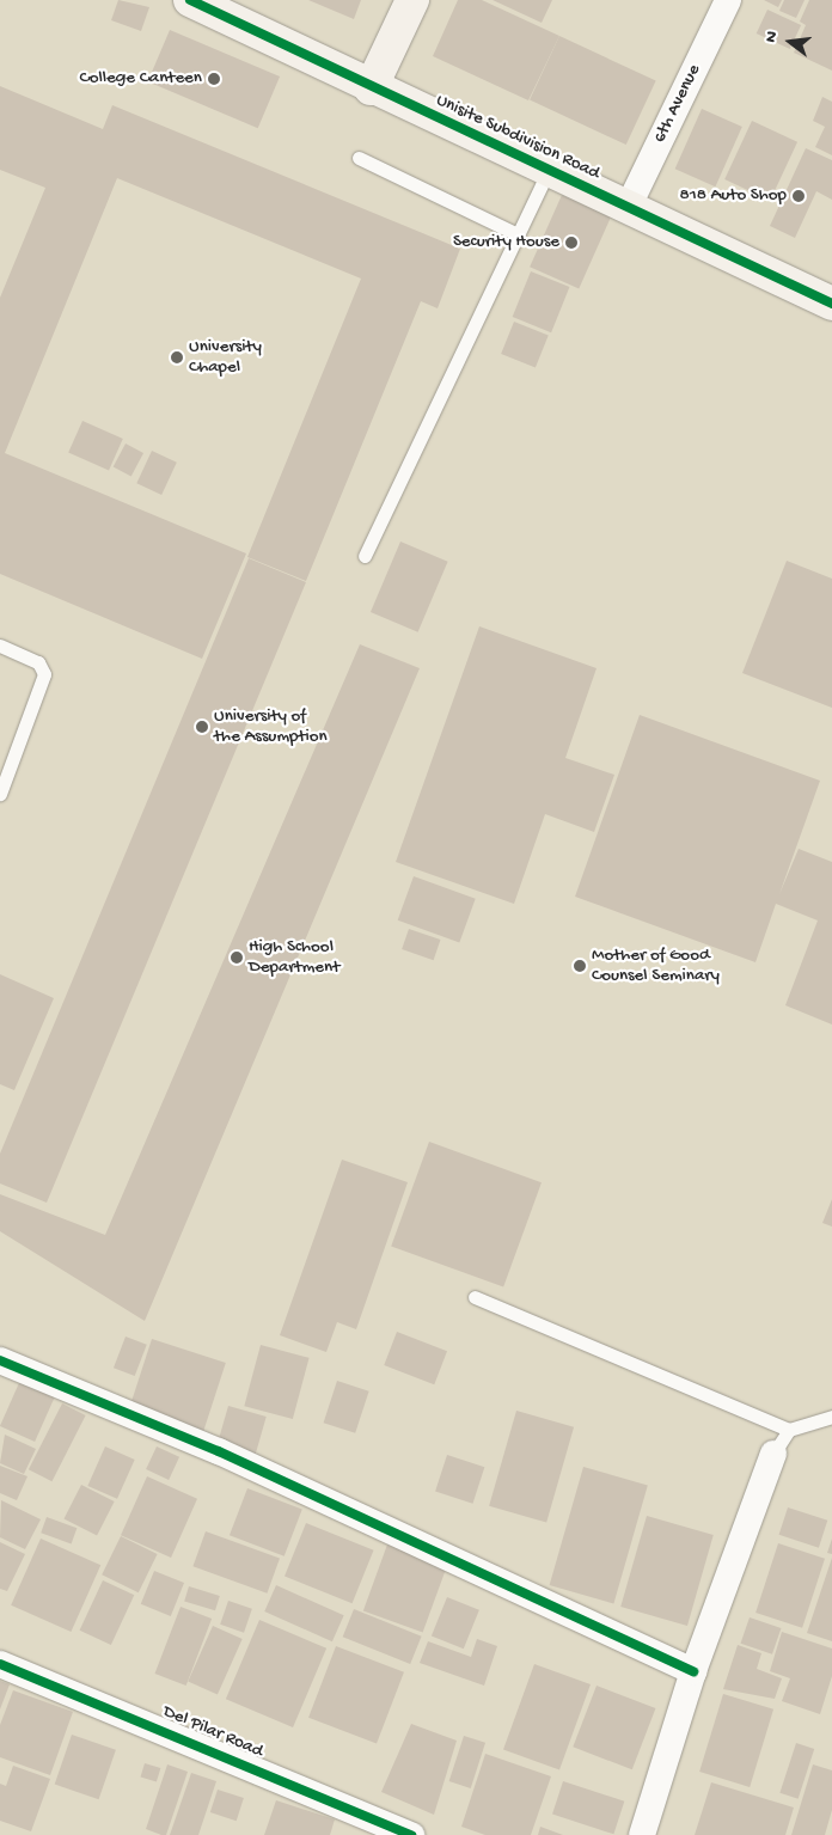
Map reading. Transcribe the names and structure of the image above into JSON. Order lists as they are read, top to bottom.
{
  "streets": {
    "street": ["6th Avenue", "Unisite Subdivision Road", "Del Pilar Road"]
  },
  "crossings": [
    ["6th Avenue", "Unisite Subdivision Road"]
  ],
  "places": [
    "College Canteen",
    "818 Auto Shop",
    "Security House",
    "University Chapel",
    "University of the Assumption",
    "High School Department",
    "Mother of Good Counsel Seminary"
  ],
  "north": "left"
}
